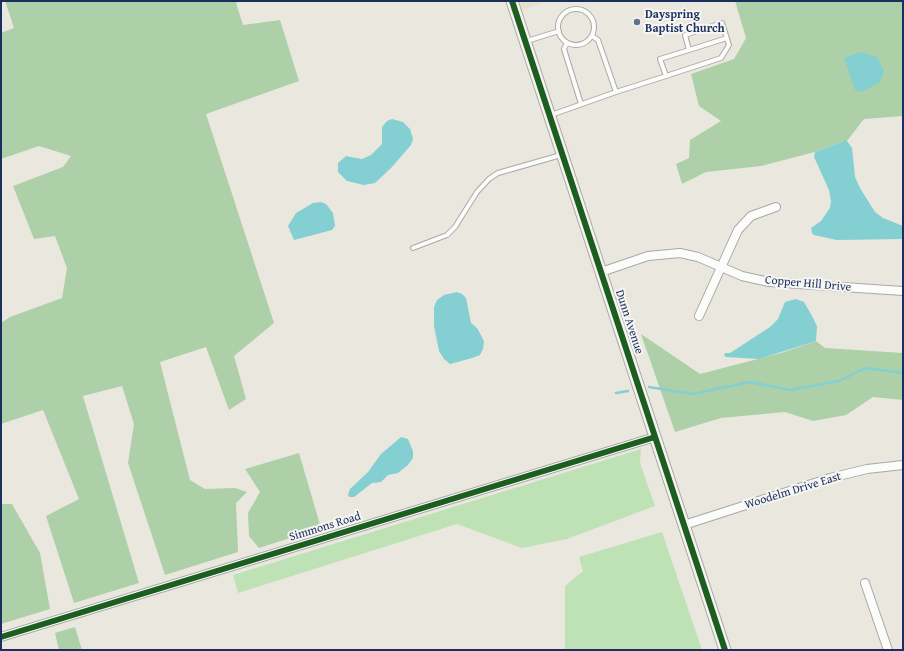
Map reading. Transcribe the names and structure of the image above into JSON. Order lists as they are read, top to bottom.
{
  "streets": {
    "main road": ["Dunn Avenue"],
    "street": ["Copper Hill Drive", "Woodelm Drive East", "Simmons Road"]
  },
  "crossings": [
    ["Copper Hill Drive", "Dunn Avenue"],
    ["Dunn Avenue", "Woodelm Drive East"],
    ["Dunn Avenue", "Simmons Road"]
  ],
  "places": ["Dayspring Baptist Church"]
}
